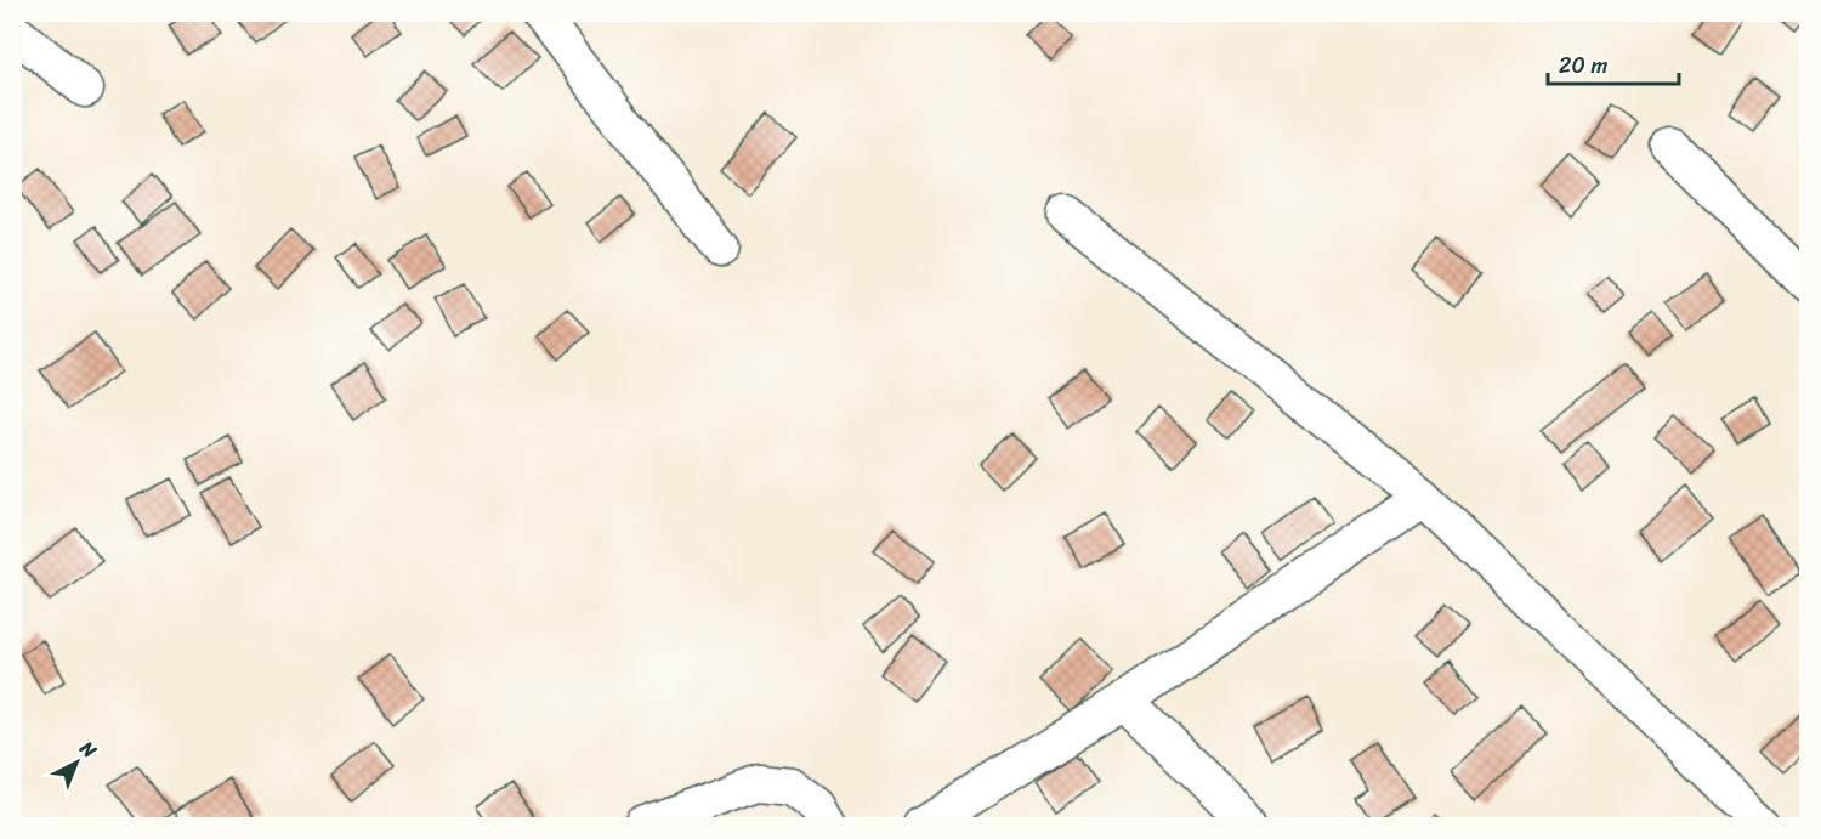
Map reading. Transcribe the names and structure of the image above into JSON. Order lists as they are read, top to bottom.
{
  "scale_bar": "20 m",
  "north": "top right"
}
